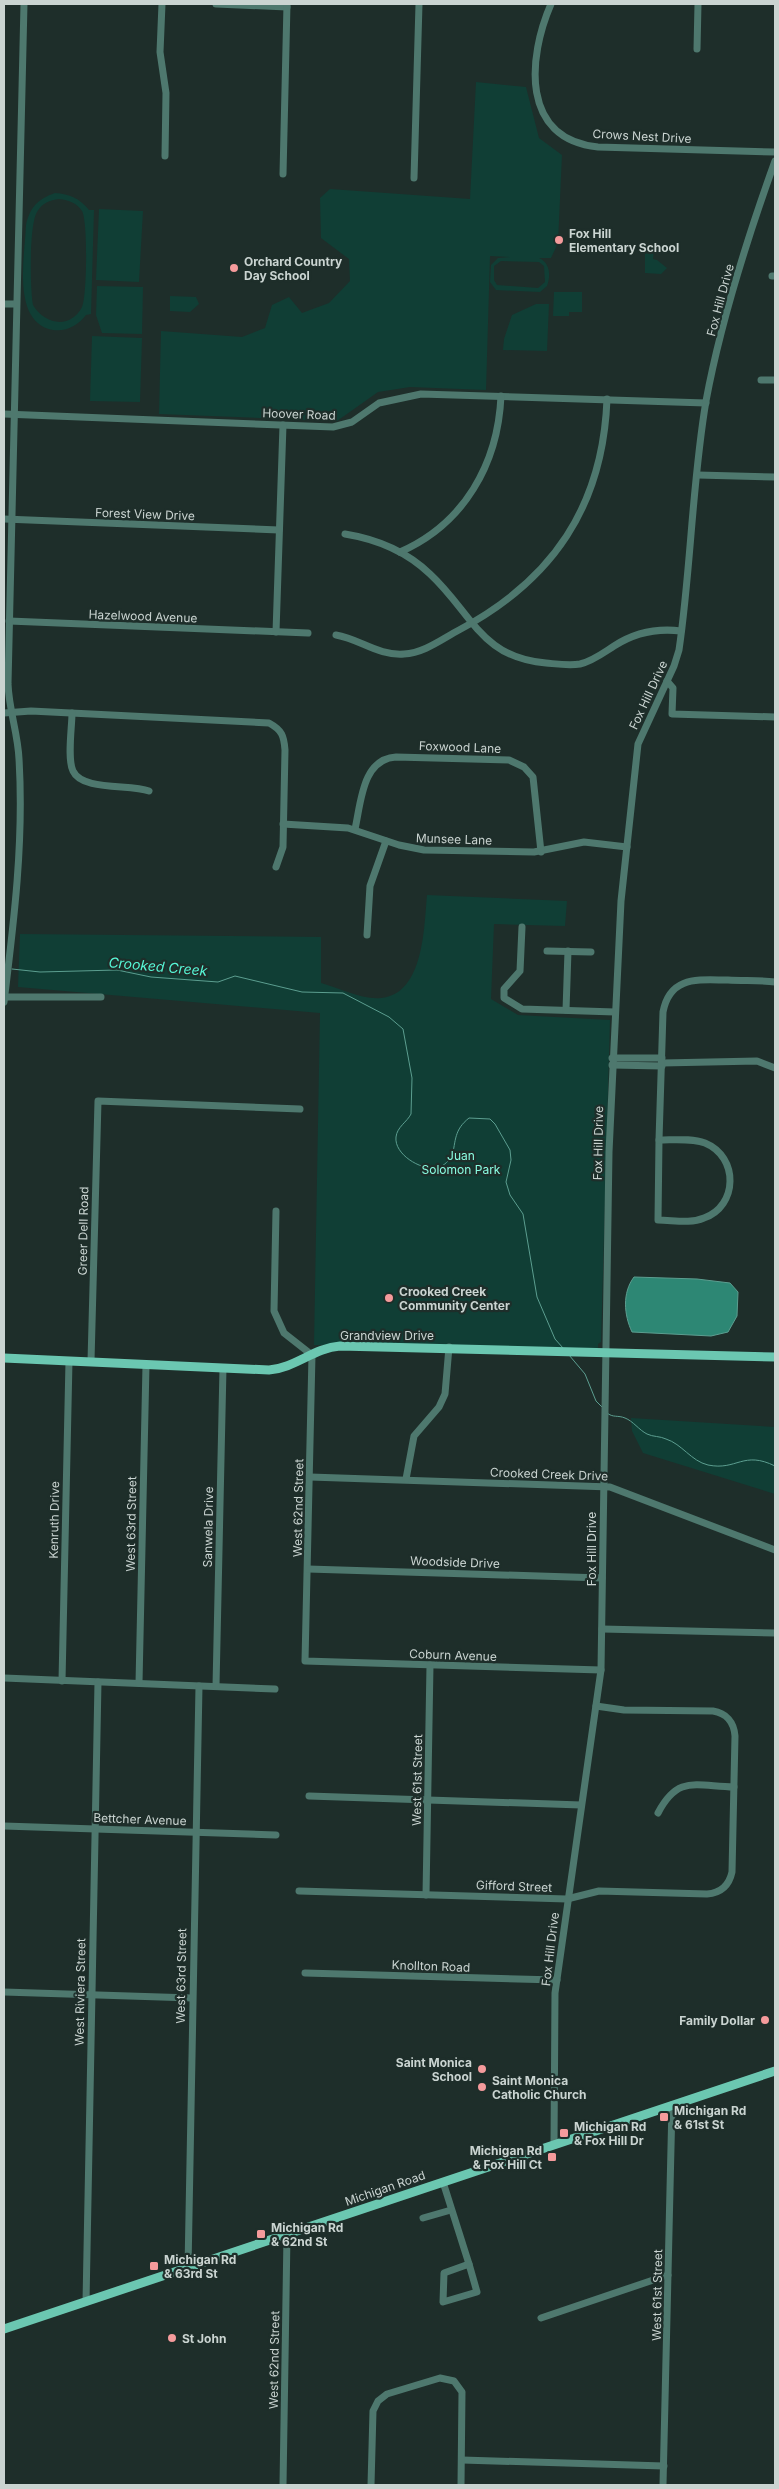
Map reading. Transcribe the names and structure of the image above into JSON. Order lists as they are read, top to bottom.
{
  "streets": {
    "main road": ["Grandview Drive", "Michigan Road"],
    "street": [
      "Crows Nest Drive",
      "Fox Hill Drive",
      "Hoover Road",
      "Forest View Drive",
      "Hazelwood Avenue",
      "Foxwood Lane",
      "Munsee Lane",
      "Greer Dell Road",
      "Crooked Creek Drive",
      "West 62nd Street",
      "Kenruth Drive",
      "West 63rd Street",
      "Sanwela Drive",
      "Woodside Drive",
      "Coburn Avenue",
      "West 61st Street",
      "Bettcher Avenue",
      "Gifford Street",
      "Knollton Road",
      "West Riviera Street"
    ]
  },
  "crossings": [
    ["Fox Hill Drive", "Hoover Road"],
    ["Fox Hill Drive", "Munsee Lane"],
    ["Fox Hill Drive", "Grandview Drive"],
    ["Fox Hill Drive", "Crooked Creek Drive"],
    ["Fox Hill Drive", "Woodside Drive"],
    ["Fox Hill Drive", "Coburn Avenue"],
    ["Fox Hill Drive", "Gifford Street"],
    ["Fox Hill Drive", "Knollton Road"],
    ["Fox Hill Drive", "Michigan Road"],
    ["Foxwood Lane", "Munsee Lane"],
    ["Greer Dell Road", "Grandview Drive"],
    ["Grandview Drive", "West 62nd Street"],
    ["Grandview Drive", "Kenruth Drive"],
    ["Grandview Drive", "West 63rd Street"],
    ["Grandview Drive", "Sanwela Drive"],
    ["Crooked Creek Drive", "West 62nd Street"],
    ["West 62nd Street", "Woodside Drive"],
    ["West 62nd Street", "Coburn Avenue"],
    ["West 62nd Street", "Michigan Road"],
    ["West 63rd Street", "Bettcher Avenue"],
    ["West 63rd Street", "Michigan Road"],
    ["Coburn Avenue", "West 61st Street"],
    ["West 61st Street", "Gifford Street"],
    ["West 61st Street", "Michigan Road"],
    ["Bettcher Avenue", "West Riviera Street"],
    ["West Riviera Street", "Michigan Road"]
  ],
  "water": ["Crooked Creek"],
  "parks": ["Juan Solomon Park"],
  "places": {
    "other": [
      "Fox Hill Elementary School",
      "Orchard Country Day School",
      "Crooked Creek Community Center",
      "Family Dollar",
      "Saint Monica School",
      "Saint Monica Catholic Church",
      "St John"
    ],
    "transit": [
      "Michigan Rd & 61st St",
      "Michigan Rd & Fox Hill Dr",
      "Michigan Rd & Fox Hill Ct",
      "Michigan Rd & 62nd St",
      "Michigan Rd & 63rd St"
    ]
  }
}
